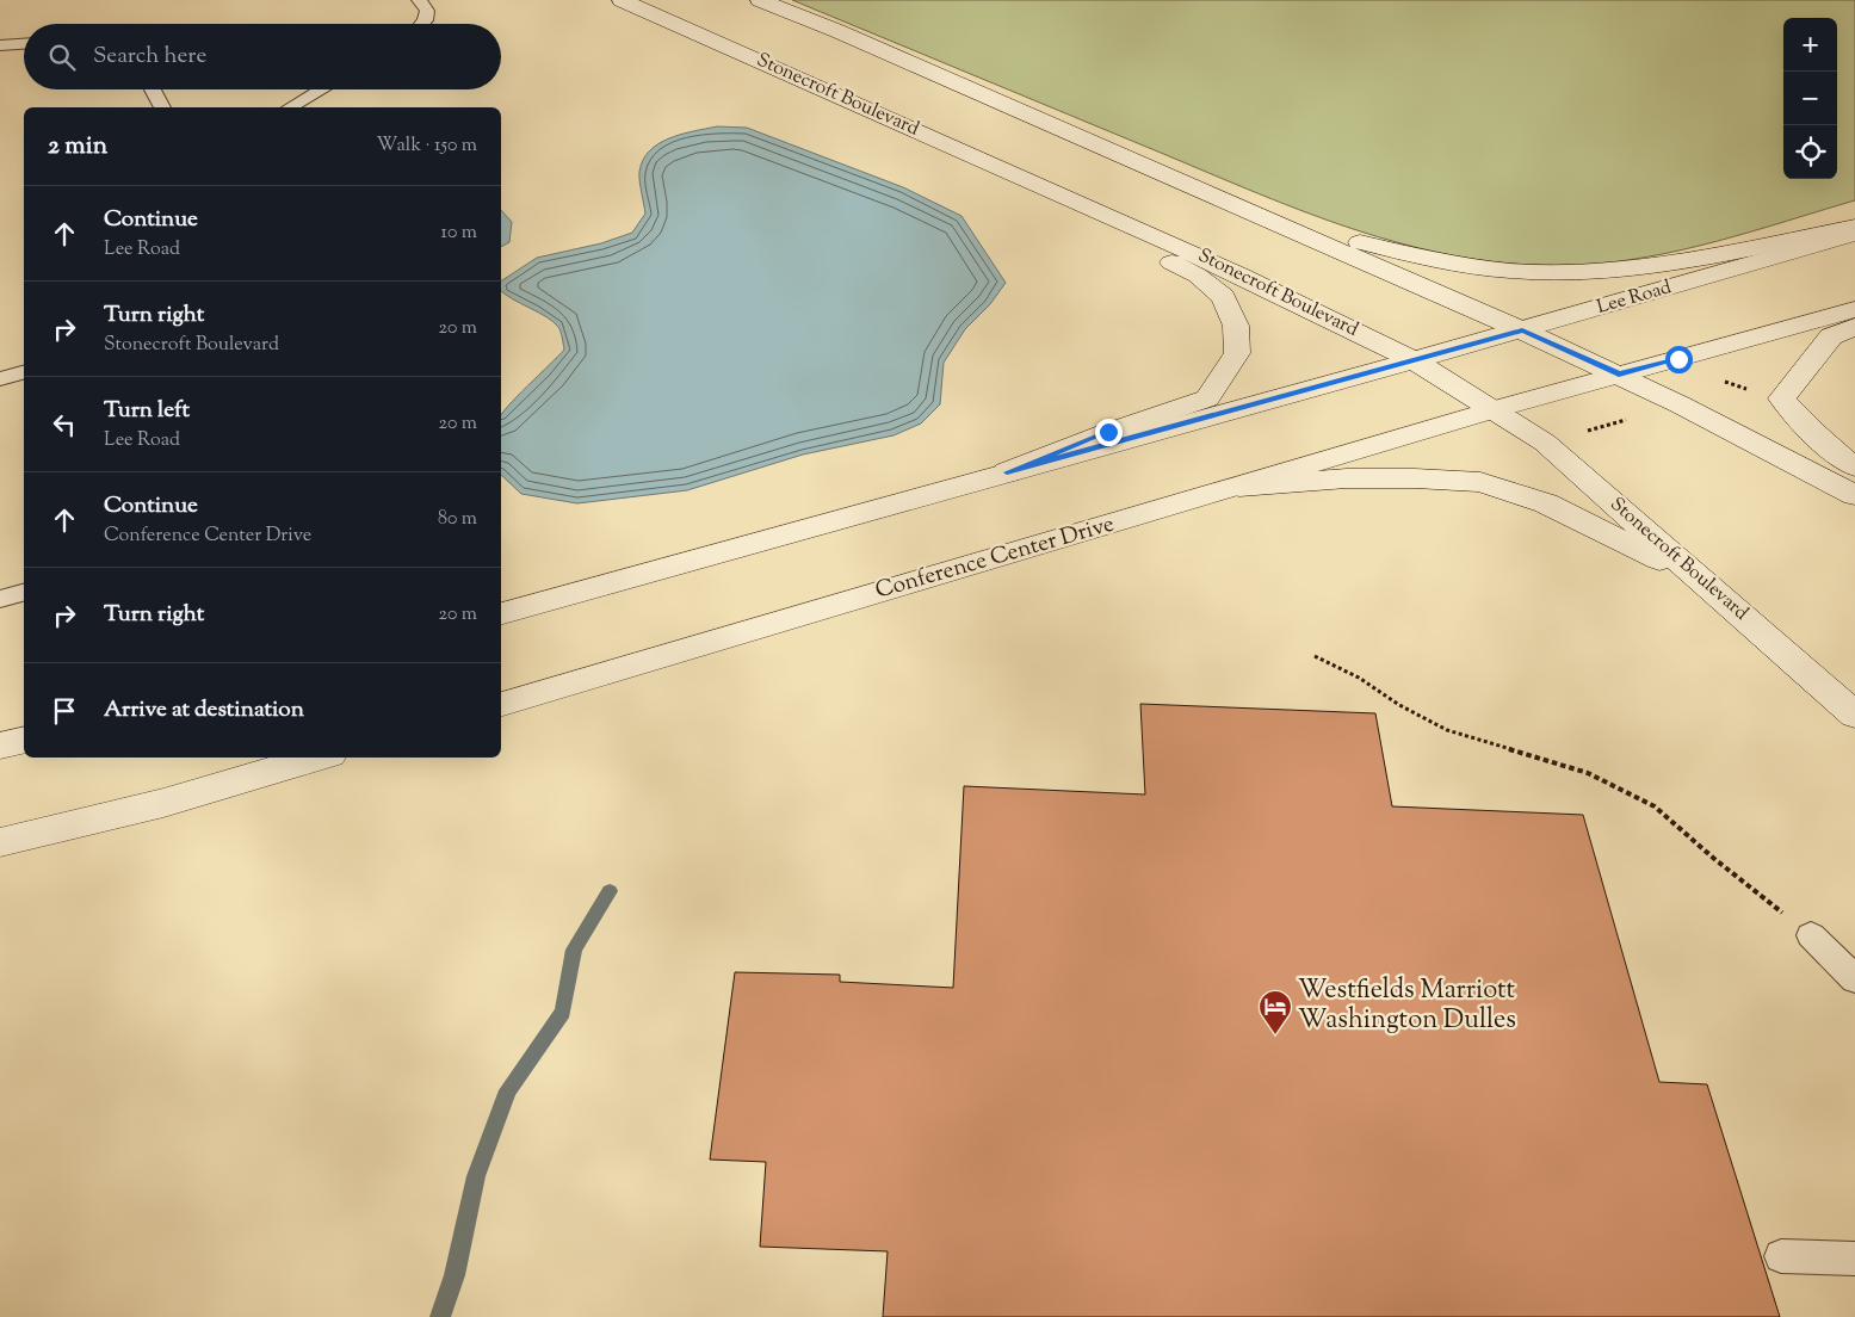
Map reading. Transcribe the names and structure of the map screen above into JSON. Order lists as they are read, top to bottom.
{
  "streets": {
    "main road": ["Stonecroft Boulevard", "Lee Road", "Conference Center Drive"]
  },
  "crossings": [
    ["Stonecroft Boulevard", "Lee Road"],
    ["Stonecroft Boulevard", "Conference Center Drive"]
  ],
  "places": {
    "hotel": ["Westfields Marriott Washington Dulles"]
  },
  "page": {
    "map_buttons": ["+", "−"],
    "search": "Search here",
    "heading": ["2 min", "Walk · 150 m"],
    "list": [
      ["Continue", "Lee Road", "10 m"],
      ["Turn right", "Stonecroft Boulevard", "20 m"],
      ["Turn left", "Lee Road", "20 m"],
      ["Continue", "Conference Center Drive", "80 m"],
      ["Turn right", "20 m"],
      "Arrive at destination"
    ]
  }
}
